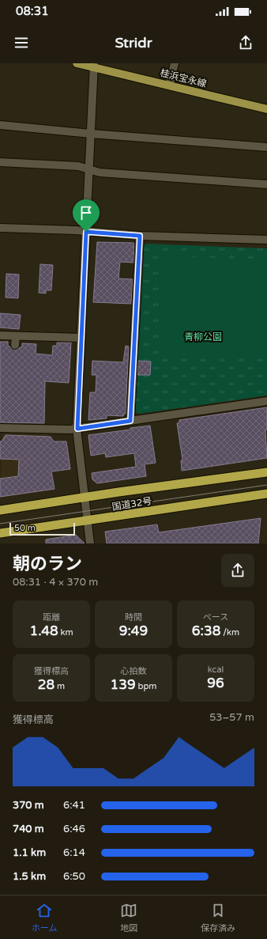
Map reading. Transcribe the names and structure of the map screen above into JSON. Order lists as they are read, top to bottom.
{
  "streets": {
    "highway": ["国道32号"],
    "main road": ["桂浜宝永線"]
  },
  "parks": ["青柳公園"],
  "scale_bar": "50 m",
  "page": {
    "status": "08:31",
    "header": "Stridr",
    "scale": "50 m",
    "heading": ["朝のラン", "08:31 · 4 × 370 m"],
    "stats": [
      ["距離", "1.48 km"],
      ["時間", "9:49"],
      ["ペース", "6:38 /km"],
      ["獲得標高", "28 m"],
      ["心拍数", "139 bpm"],
      ["kcal", "96"]
    ],
    "chart": ["獲得標高", "53–57 m"],
    "list": [
      {
        "name": "370 m",
        "note": "6:41"
      },
      {
        "name": "740 m",
        "note": "6:46"
      },
      {
        "name": "1.1 km",
        "note": "6:14"
      },
      {
        "name": "1.5 km",
        "note": "6:50"
      }
    ],
    "tabs": ["ホーム", "地図", "保存済み"]
  }
}
